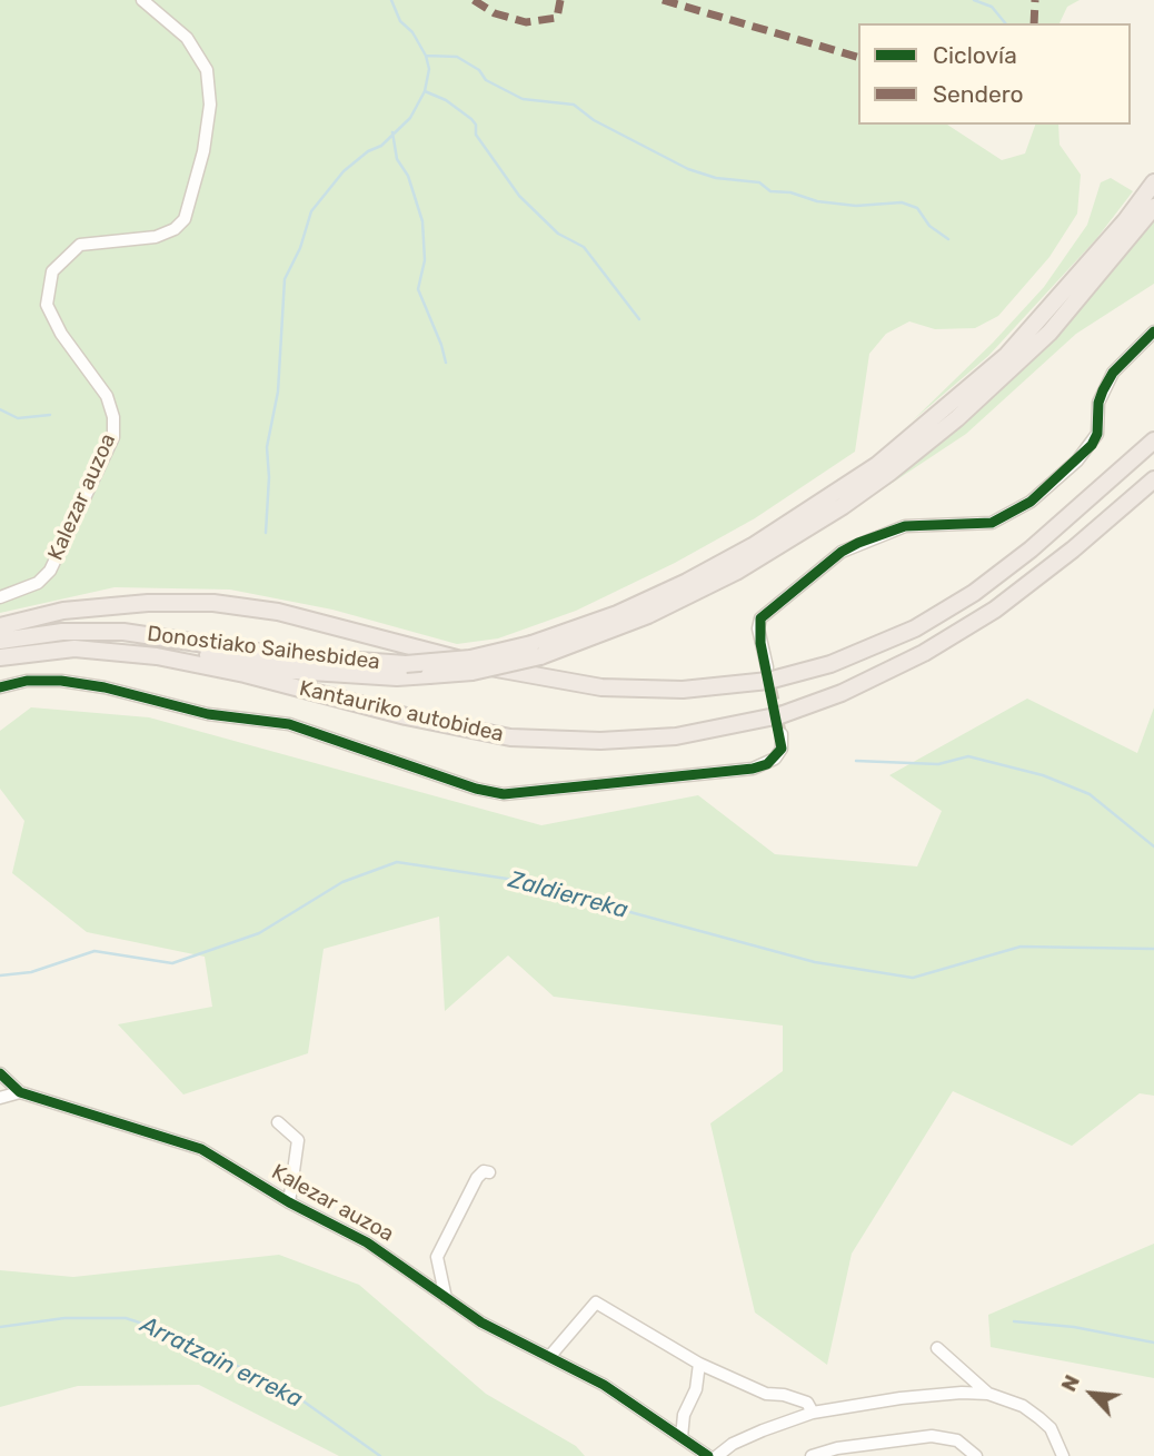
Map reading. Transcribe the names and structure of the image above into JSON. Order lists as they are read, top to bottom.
{
  "streets": {
    "highway": ["Donostiako Saihesbidea", "Kantauriko autobidea"],
    "street": ["Kalezar auzoa"]
  },
  "crossings": [
    ["Donostiako Saihesbidea", "Kantauriko autobidea"]
  ],
  "water": ["Zaldierreka", "Arratzain erreka"],
  "legend": ["Ciclovía", "Sendero"],
  "north": "top left"
}
